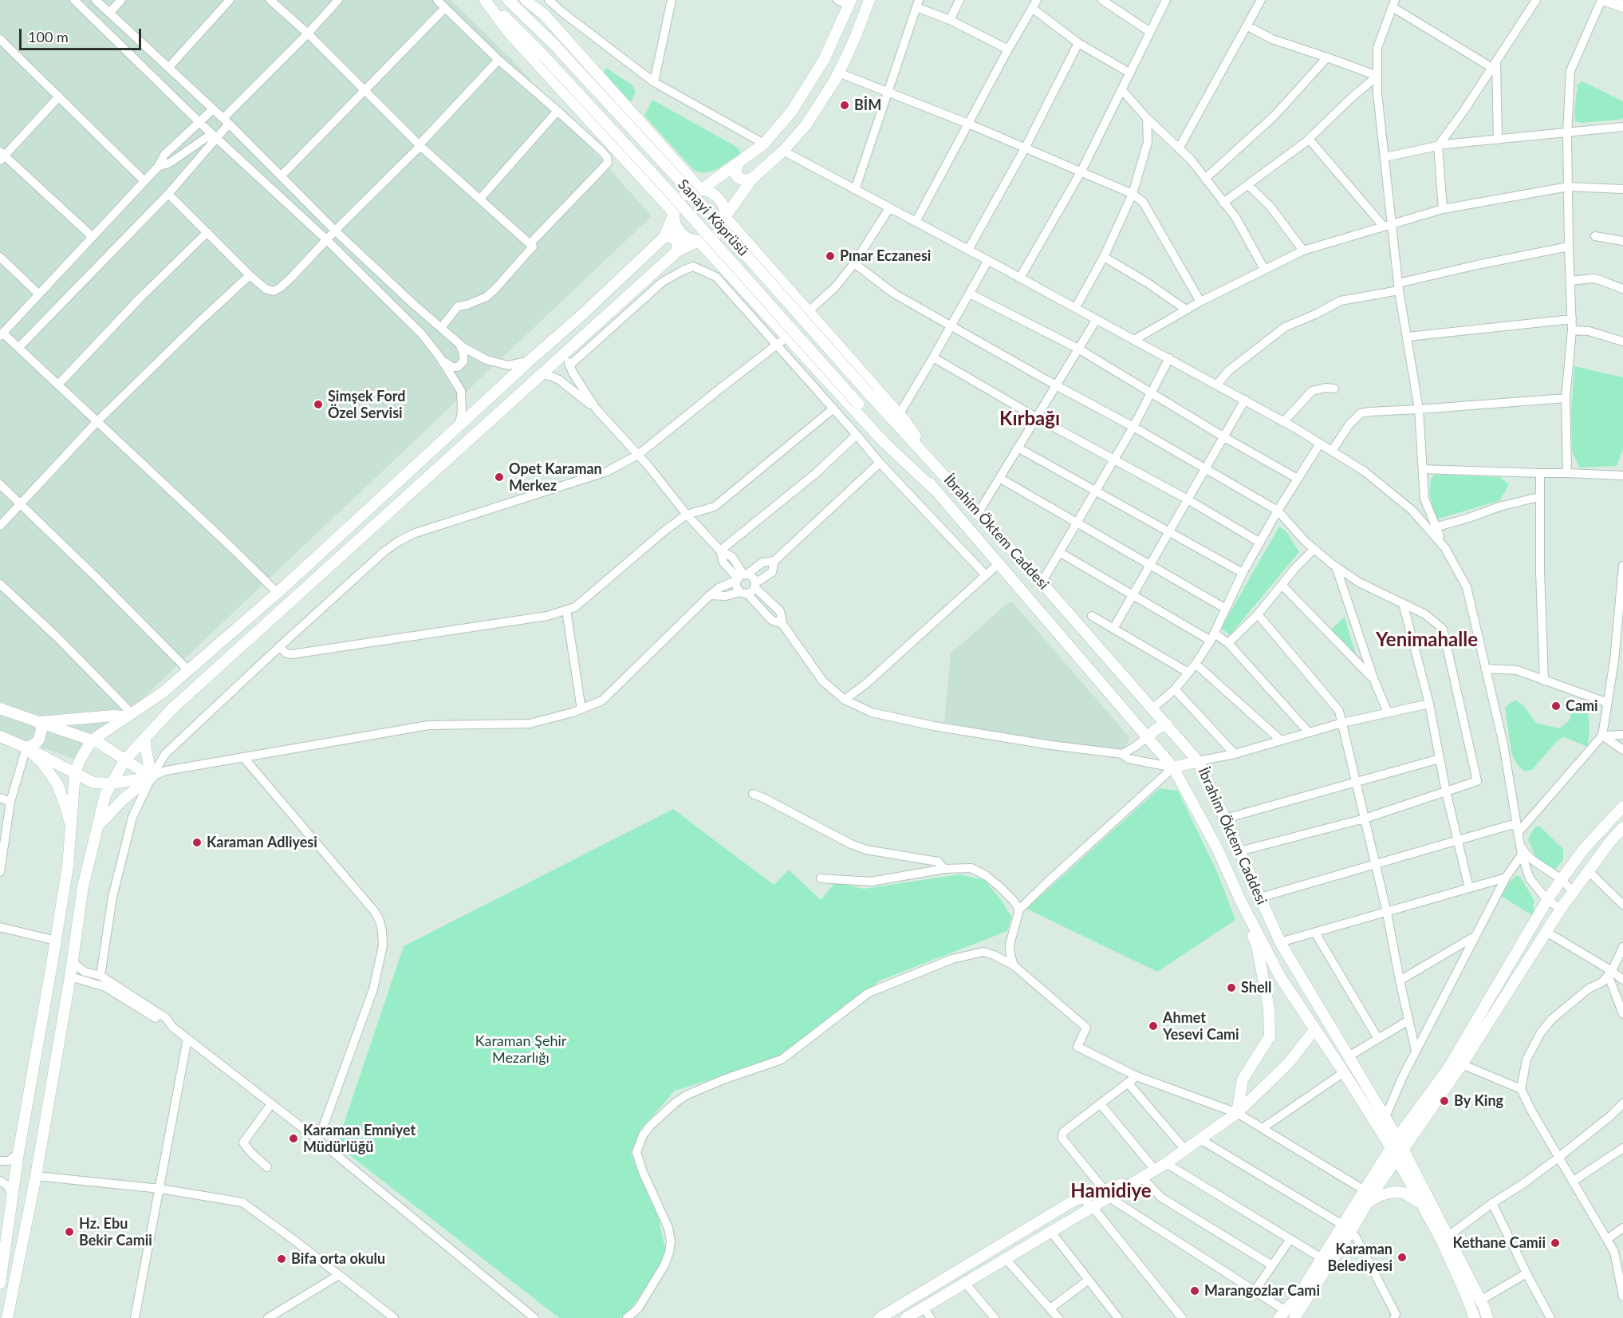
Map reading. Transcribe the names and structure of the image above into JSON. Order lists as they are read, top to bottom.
{
  "streets": {
    "main road": ["Sanayi Köprüsü", "İbrahim Öktem Caddesi"]
  },
  "crossings": [
    ["Sanayi Köprüsü", "İbrahim Öktem Caddesi"]
  ],
  "districts": ["Kırbağı", "Yenimahalle", "Hamidiye"],
  "parks": ["Karaman Şehir Mezarlığı"],
  "places": [
    "BİM",
    "Pınar Eczanesi",
    "Şimşek Ford Özel Servisi",
    "Opet Karaman Merkez",
    "Cami",
    "Karaman Adliyesi",
    "Shell",
    "Ahmet Yesevi Cami",
    "By King",
    "Karaman Emniyet Müdürlüğü",
    "Hz. Ebu Bekir Camii",
    "Kethane Camii",
    "Karaman Belediyesi",
    "Bifa orta okulu",
    "Marangozlar Cami"
  ],
  "scale_bar": "100 m"
}
